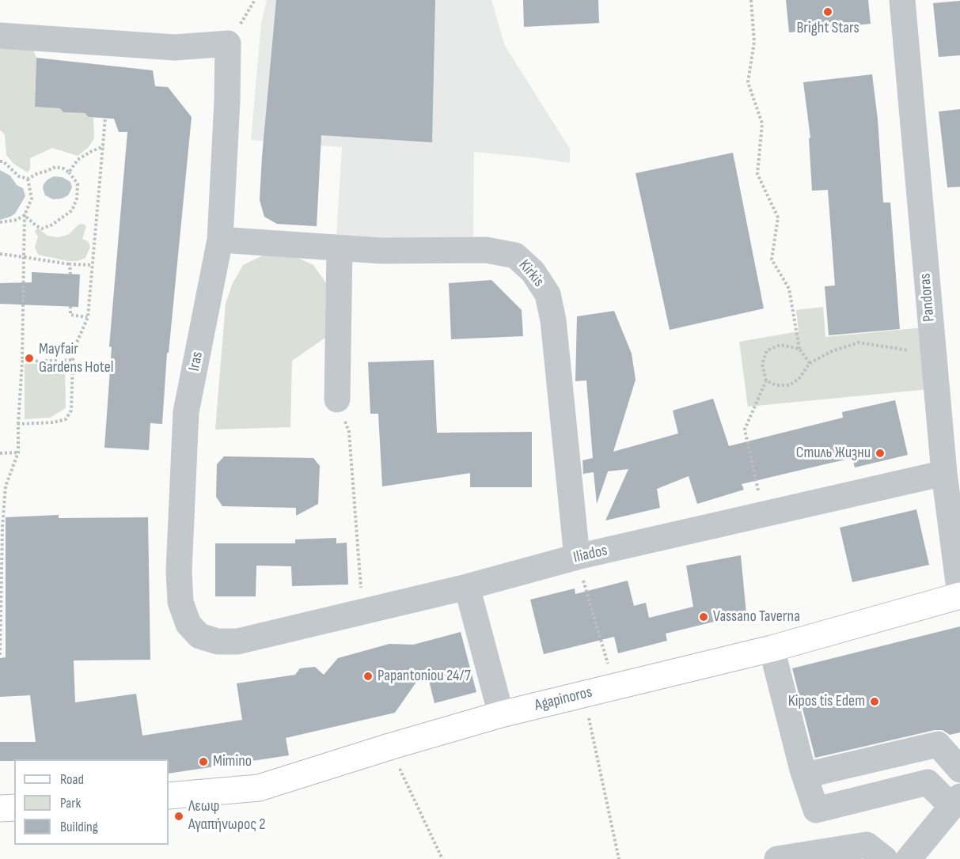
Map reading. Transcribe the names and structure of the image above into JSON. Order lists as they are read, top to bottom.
{
  "streets": {
    "main road": ["Agapinoros"],
    "street": [
      "Kirkis",
      "Pandoras",
      "Iras",
      "Iliados"
    ]
  },
  "crossings": [
    ["Kirkis", "Iras"],
    ["Kirkis", "Iliados"],
    ["Pandoras", "Iliados"],
    ["Pandoras", "Agapinoros"],
    ["Iras", "Iliados"]
  ],
  "places": [
    "Bright Stars",
    "Mayfair Gardens Hotel",
    "Стиль Жизни",
    "Vassano Taverna",
    "Papantoniou 24/7",
    "Kipos tis Edem",
    "Mimino",
    "Λεωφ Αγαπήνωρος 2"
  ],
  "legend": ["Road", "Park", "Building"]
}
